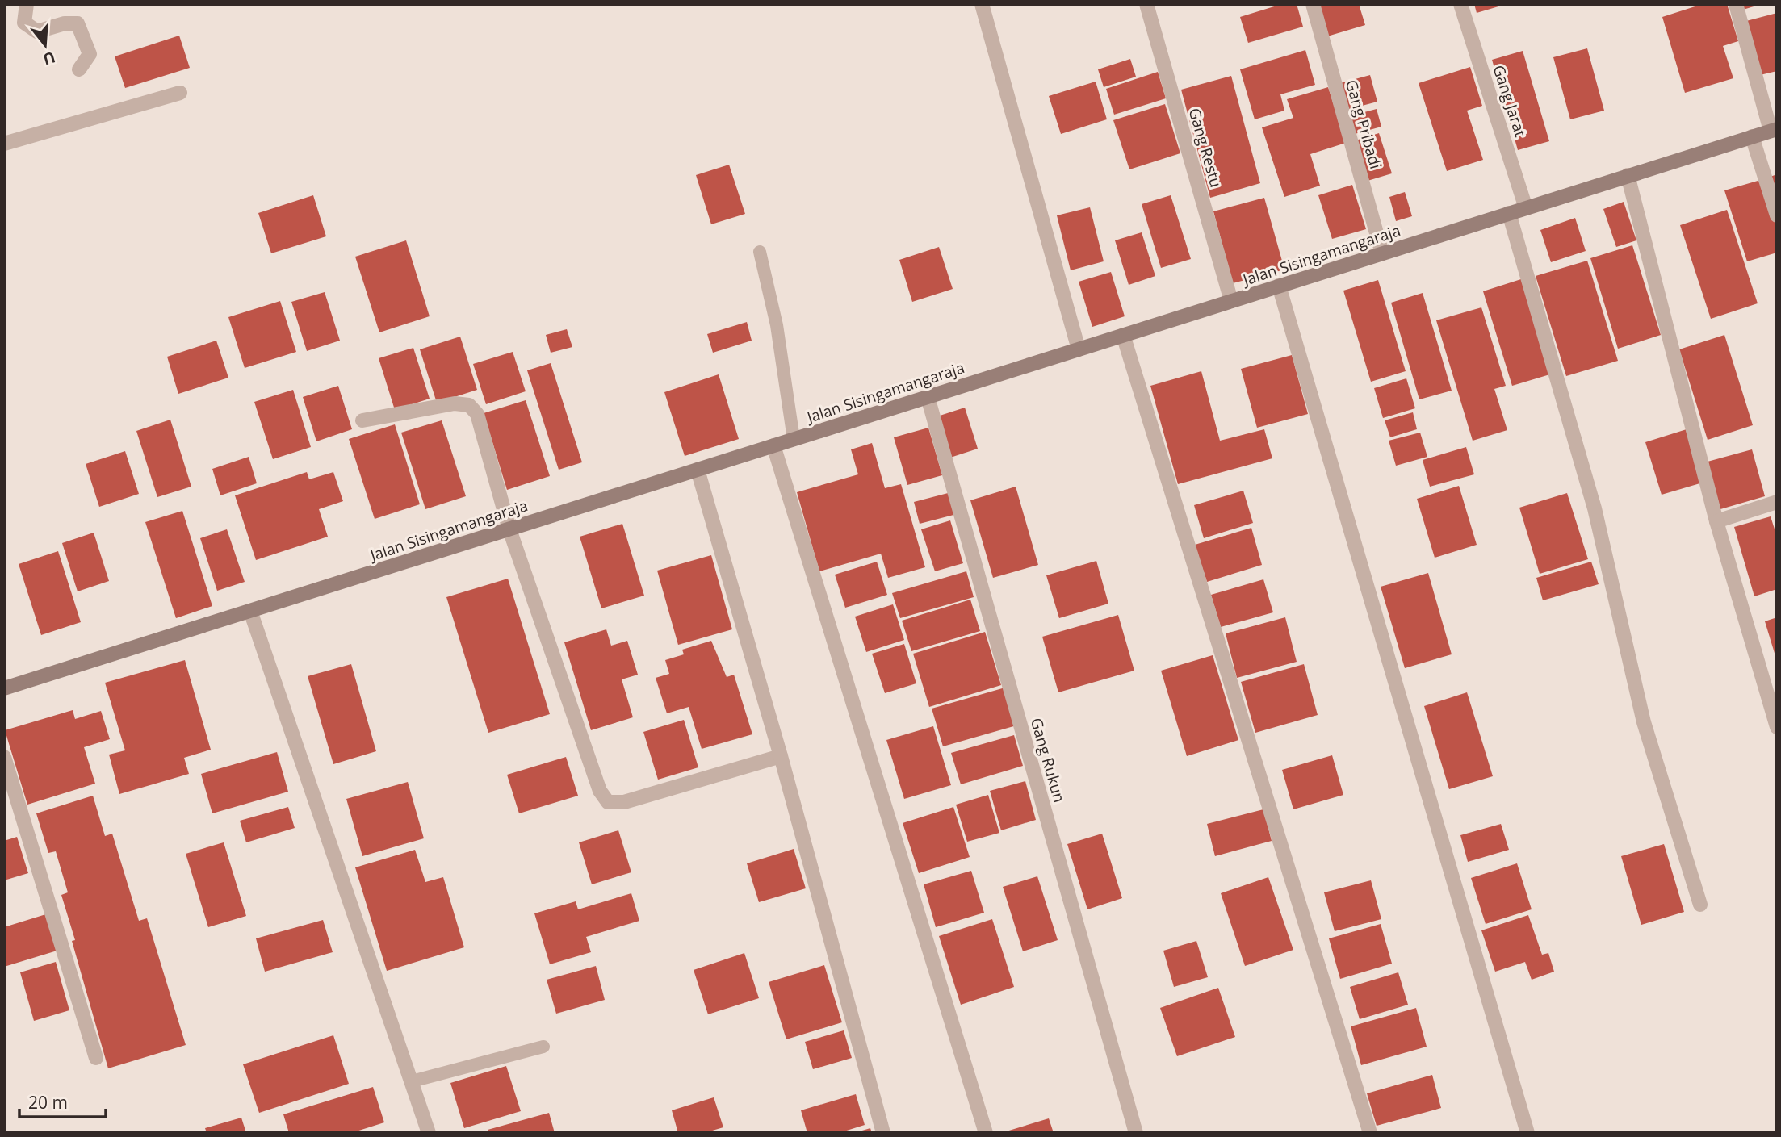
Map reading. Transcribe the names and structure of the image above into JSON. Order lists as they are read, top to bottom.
{
  "streets": {
    "street": [
      "Gang Jarat",
      "Gang Pribadi",
      "Gang Restu",
      "Jalan Sisingamangaraja",
      "Gang Rukun"
    ]
  },
  "crossings": [
    ["Gang Jarat", "Jalan Sisingamangaraja"],
    ["Gang Pribadi", "Jalan Sisingamangaraja"],
    ["Gang Restu", "Jalan Sisingamangaraja"],
    ["Jalan Sisingamangaraja", "Gang Rukun"]
  ],
  "scale_bar": "20 m",
  "north": "bottom"
}
